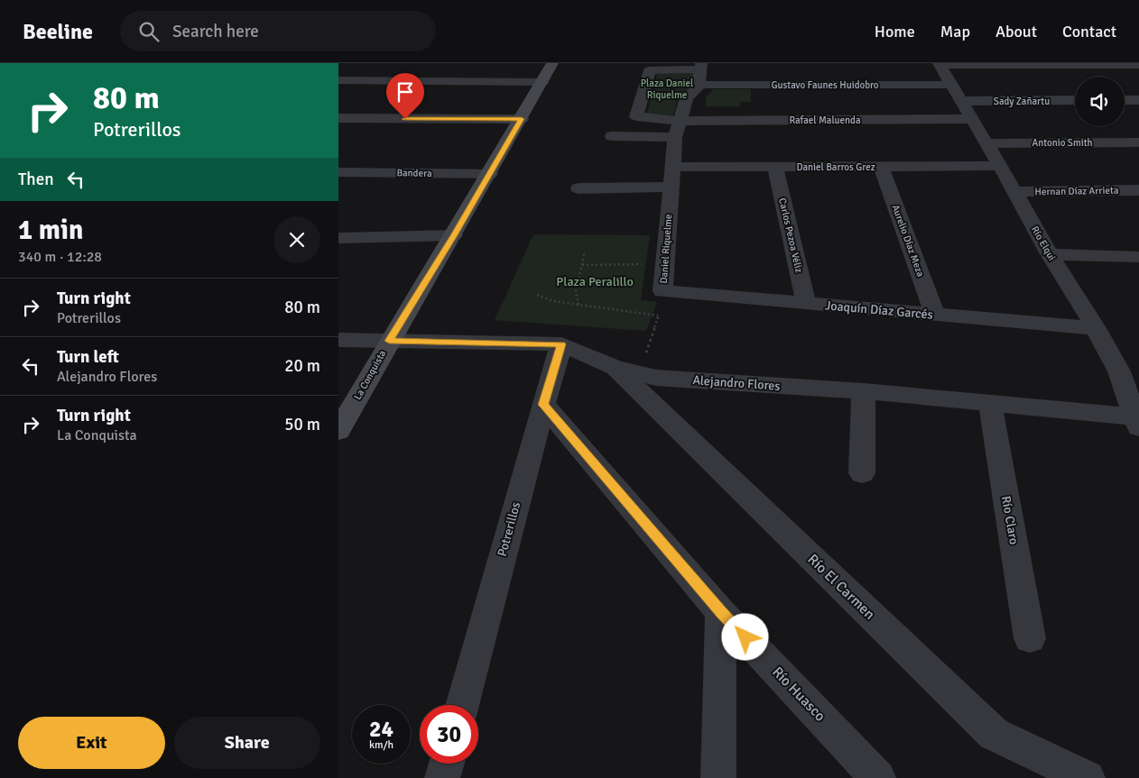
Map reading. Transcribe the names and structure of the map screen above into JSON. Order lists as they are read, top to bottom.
{
  "streets": {
    "street": [
      "Gustavo Faunes Huidobro",
      "Sady Zañartu",
      "Rafael Maluenda",
      "Antonio Smith",
      "Daniel Barros Grez",
      "Bandera",
      "Hernan Díaz Arrieta",
      "Carlos Pezoa Véliz",
      "Aurelio Díaz Meza",
      "Río Elqui",
      "Daniel Riquelme",
      "Joaquín Díaz Garcés",
      "La Conquista",
      "Alejandro Flores",
      "Río Claro",
      "Potrerillos",
      "Río El Carmen",
      "Río Huasco"
    ]
  },
  "crossings": [
    ["Gustavo Faunes Huidobro", "Río Elqui"],
    ["Gustavo Faunes Huidobro", "Daniel Riquelme"],
    ["Sady Zañartu", "Río Elqui"],
    ["Rafael Maluenda", "Río Elqui"],
    ["Rafael Maluenda", "Daniel Riquelme"],
    ["Antonio Smith", "Río Elqui"],
    ["Daniel Barros Grez", "Carlos Pezoa Véliz"],
    ["Daniel Barros Grez", "Aurelio Díaz Meza"],
    ["Daniel Barros Grez", "Río Elqui"],
    ["Daniel Barros Grez", "Daniel Riquelme"],
    ["Bandera", "La Conquista"],
    ["Hernan Díaz Arrieta", "Río Elqui"],
    ["Carlos Pezoa Véliz", "Joaquín Díaz Garcés"],
    ["Aurelio Díaz Meza", "Joaquín Díaz Garcés"],
    ["Río Elqui", "Joaquín Díaz Garcés"],
    ["Río Elqui", "Alejandro Flores"],
    ["Daniel Riquelme", "Joaquín Díaz Garcés"],
    ["Daniel Riquelme", "Alejandro Flores"],
    ["Daniel Riquelme", "Río El Carmen"],
    ["La Conquista", "Alejandro Flores"],
    ["Alejandro Flores", "Río Claro"],
    ["Alejandro Flores", "Potrerillos"],
    ["Alejandro Flores", "Río El Carmen"],
    ["Potrerillos", "Río Huasco"]
  ],
  "parks": ["Plaza Daniel Riquelme", "Plaza Peralillo"],
  "page": {
    "header": "Beeline",
    "search": "Search here",
    "nav": [
      "Home",
      "Map",
      "About",
      "Contact"
    ],
    "turn": ["80 m", "Potrerillos"],
    "then": "Then",
    "heading": ["1 min", "340 m · 12:28"],
    "list": [
      {
        "name": "Turn right",
        "note": "Potrerillos",
        "value": "80 m"
      },
      {
        "name": "Turn left",
        "note": "Alejandro Flores",
        "value": "20 m"
      },
      {
        "name": "Turn right",
        "note": "La Conquista",
        "value": "50 m"
      }
    ],
    "speed": "24 km/h",
    "limit": "30",
    "buttons": ["Exit", "Share"]
  }
}
